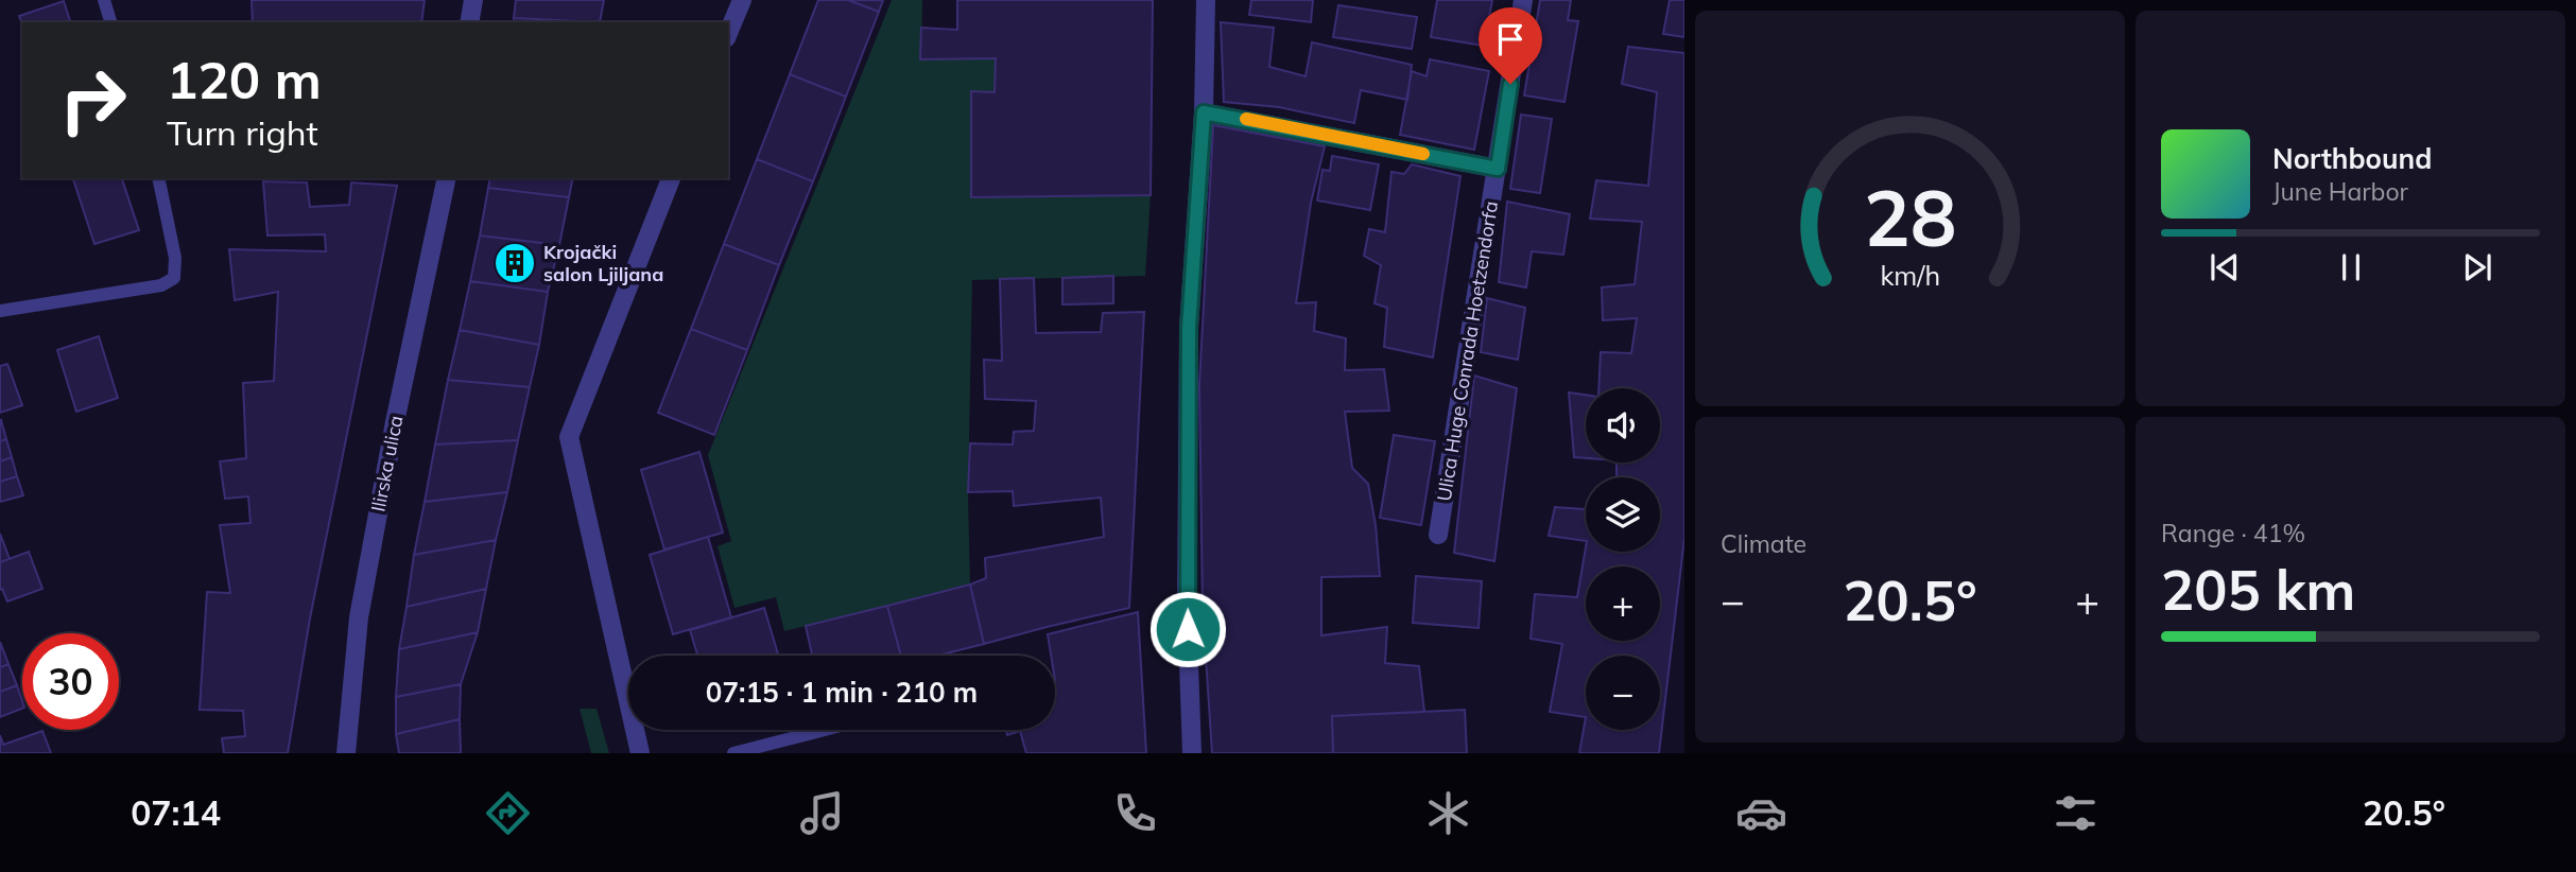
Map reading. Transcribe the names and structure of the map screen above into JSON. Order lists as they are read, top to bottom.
{
  "streets": {
    "street": ["Ulica Huge Conrada Hoetzendorfa", "Ilirska ulica"]
  },
  "places": {
    "building": ["Krojački salon Ljiljana"]
  },
  "page": {
    "turn": ["120 m", "Turn right"],
    "song": ["Northbound", "June Harbor"],
    "map_buttons": ["+", "−"],
    "tile": [
      "Climate",
      ["Range · 41%", "205 km"]
    ],
    "heat": ["−", "20.5°", "+"],
    "limit": "30",
    "trip": "07:15 · 1 min · 210 m",
    "tabs": ["07:14", "20.5°"],
    "gauge": ["28", "km/h"]
  }
}
